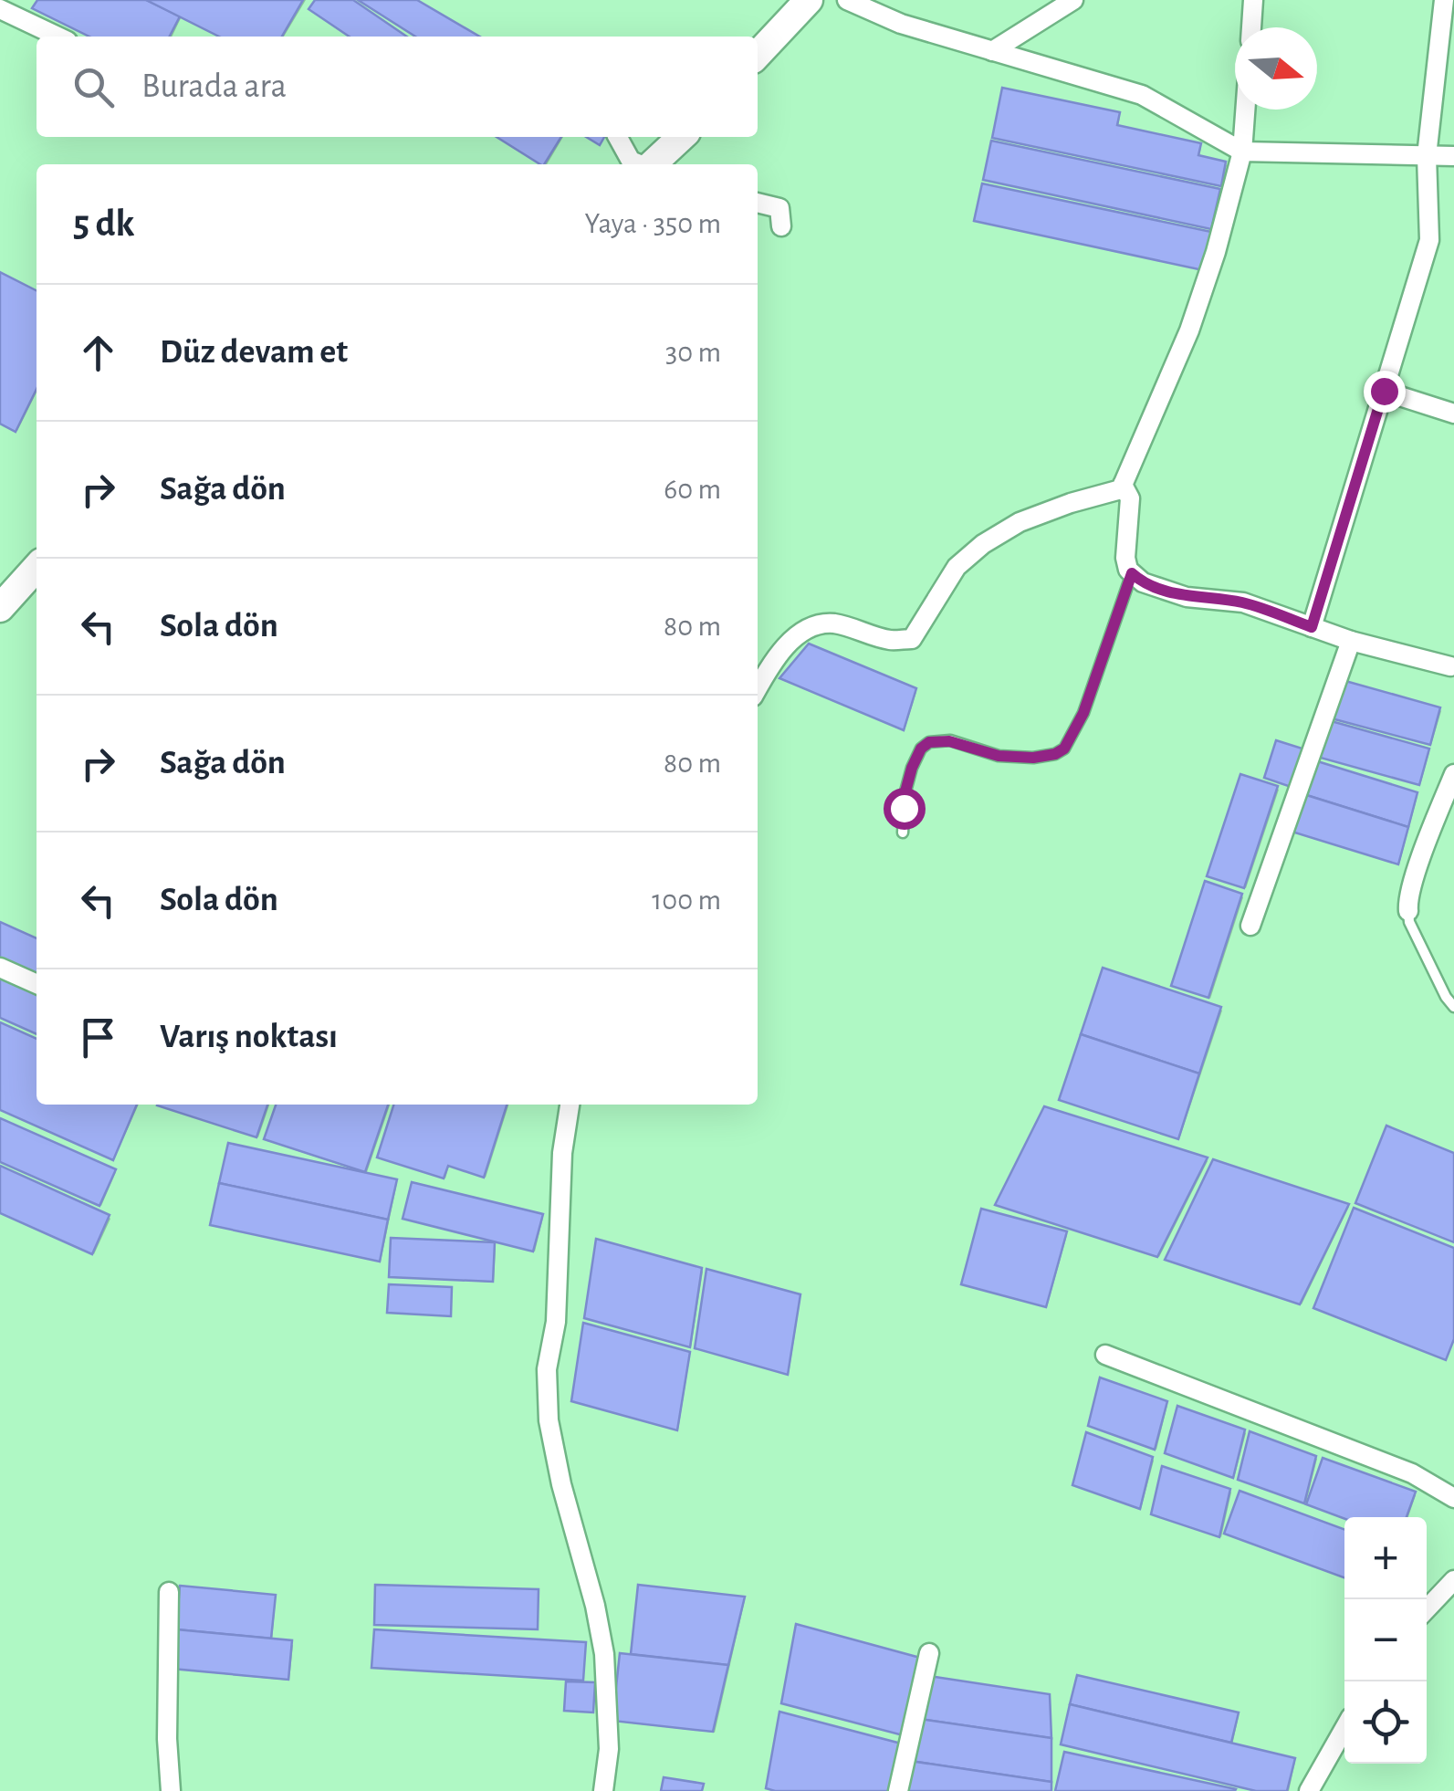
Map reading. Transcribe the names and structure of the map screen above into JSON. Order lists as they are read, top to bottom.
{
  "north": "right",
  "page": {
    "search": "Burada ara",
    "heading": ["5 dk", "Yaya · 350 m"],
    "list": [
      ["Düz devam et", "30 m"],
      ["Sağa dön", "60 m"],
      ["Sola dön", "80 m"],
      ["Sağa dön", "80 m"],
      ["Sola dön", "100 m"],
      "Varış noktası"
    ],
    "map_buttons": ["+", "−"]
  }
}
